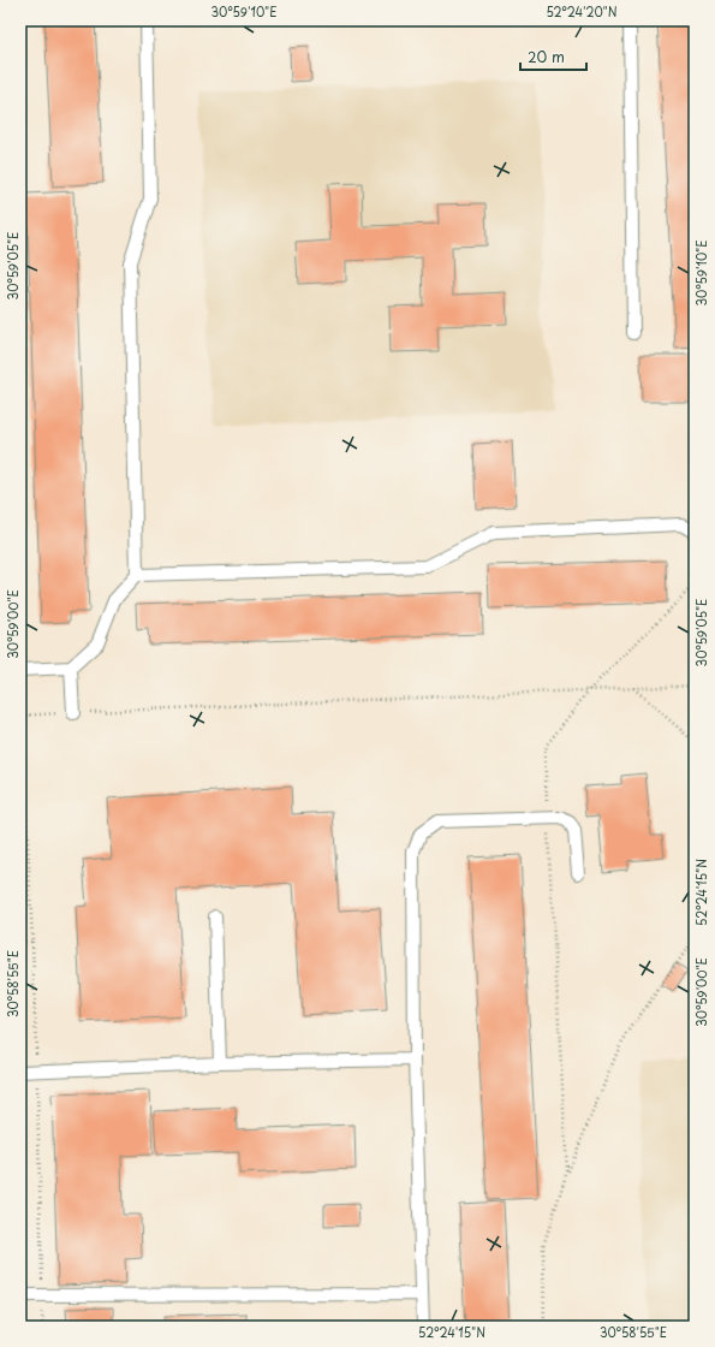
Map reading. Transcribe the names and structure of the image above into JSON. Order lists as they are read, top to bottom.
{
  "scale_bar": "20 m",
  "coordinates": [
    "30°59'10\"E",
    "52°24'20\"N",
    "30°59'05\"E",
    "30°59'00\"E",
    "52°24'15\"N",
    "30°58'55\"E"
  ]
}
